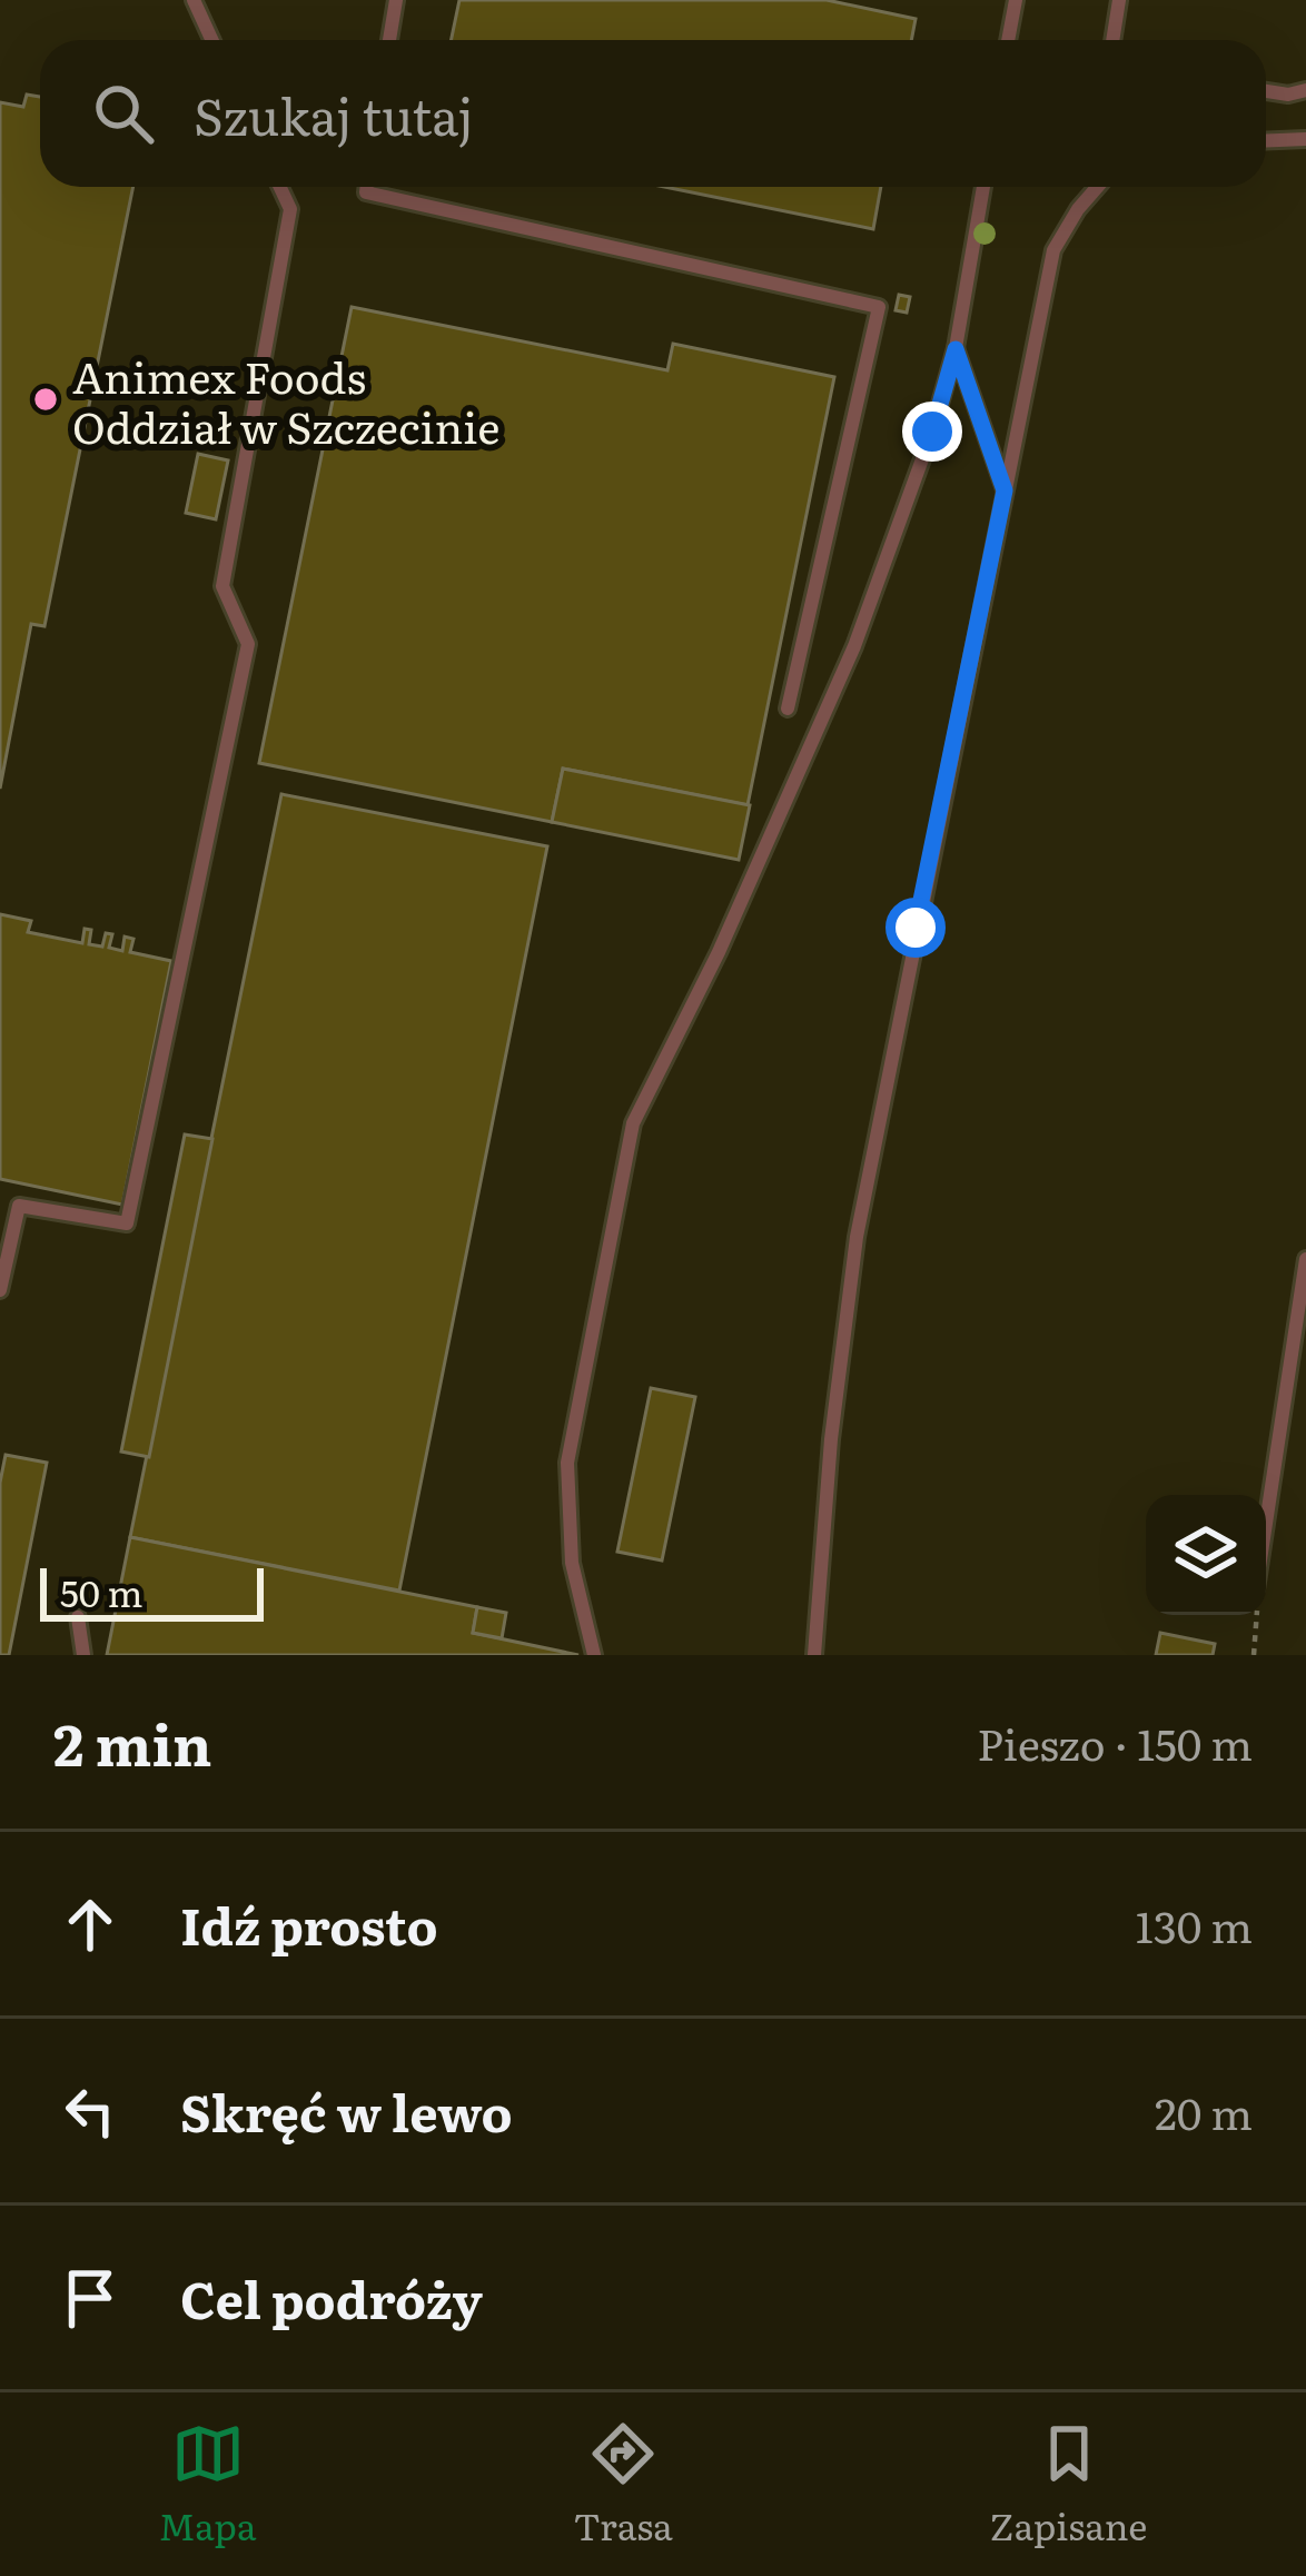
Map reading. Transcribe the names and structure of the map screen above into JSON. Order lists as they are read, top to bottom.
{
  "places": ["Animex Foods Oddział w Szczecinie"],
  "scale_bar": "50 m",
  "page": {
    "search": "Szukaj tutaj",
    "scale": "50 m",
    "heading": ["2 min", "Pieszo · 150 m"],
    "list": [
      ["Idź prosto", "130 m"],
      ["Skręć w lewo", "20 m"],
      "Cel podróży"
    ],
    "nav": ["Mapa", "Trasa", "Zapisane"]
  }
}
